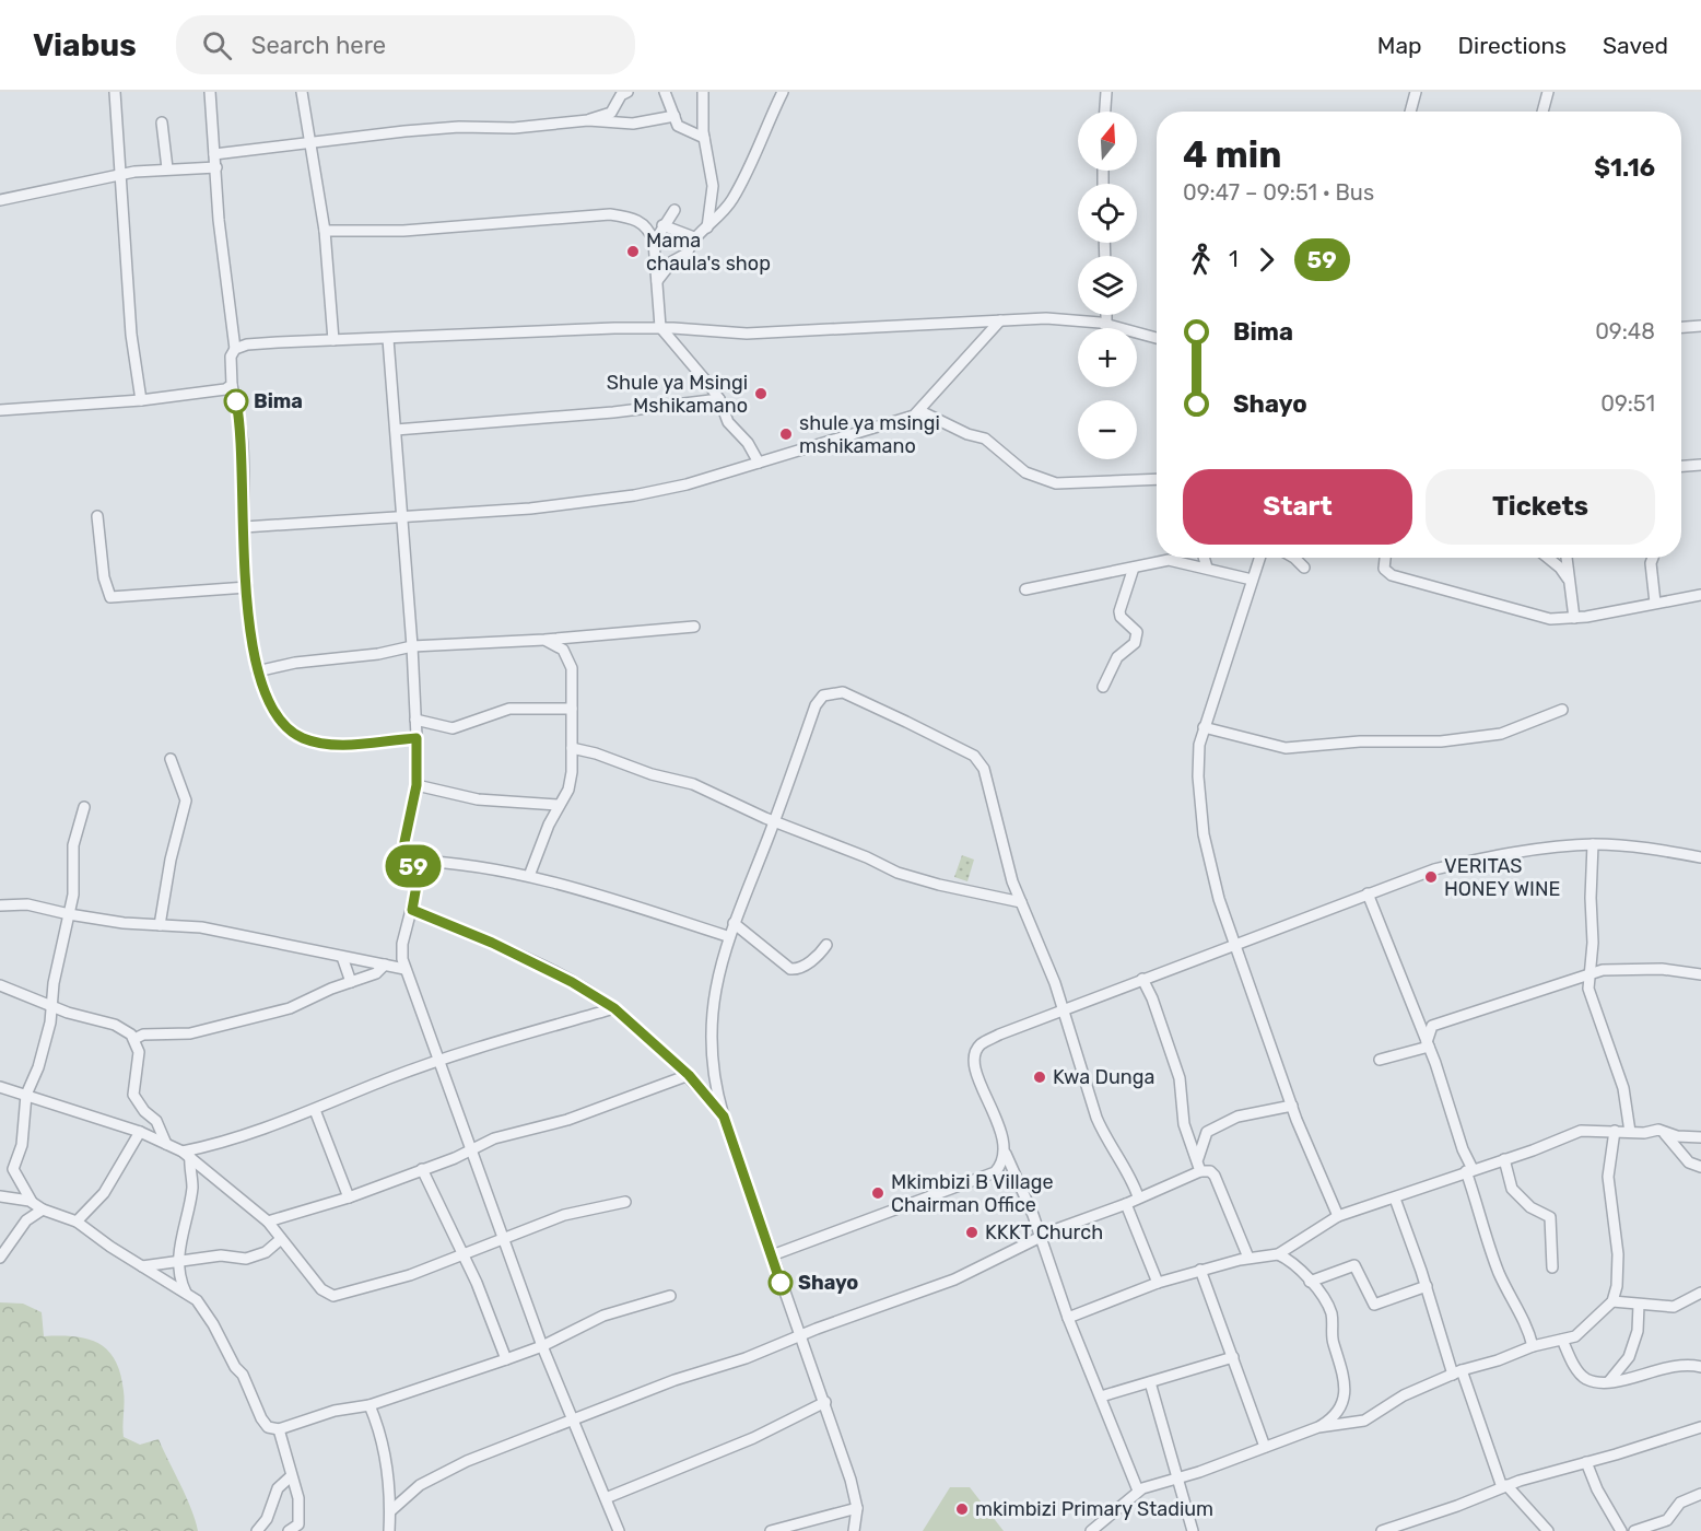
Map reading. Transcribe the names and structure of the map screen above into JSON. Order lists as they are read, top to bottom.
{
  "places": [
    "Mama chaula's shop",
    "Shule ya Msingi Mshikamano",
    "Bima",
    "shule ya msingi mshikamano",
    "VERITAS HONEY WINE",
    "Kwa Dunga",
    "Mkimbizi B Village Chairman Office",
    "KKKT Church",
    "Shayo",
    "mkimbizi Primary Stadium"
  ],
  "lines": ["bus line 59"],
  "north": "top",
  "page": {
    "header": "Viabus",
    "search": "Search here",
    "nav": ["Map", "Directions", "Saved"],
    "on_map": "59",
    "map_buttons": ["+", "−"],
    "heading": ["4 min", "09:47 – 09:51 · Bus", "$1.16"],
    "legs": ["1", "59"],
    "list": [
      {
        "name": "Bima",
        "value": "09:48"
      },
      {
        "name": "Shayo",
        "value": "09:51"
      }
    ],
    "buttons": ["Start", "Tickets"]
  }
}
